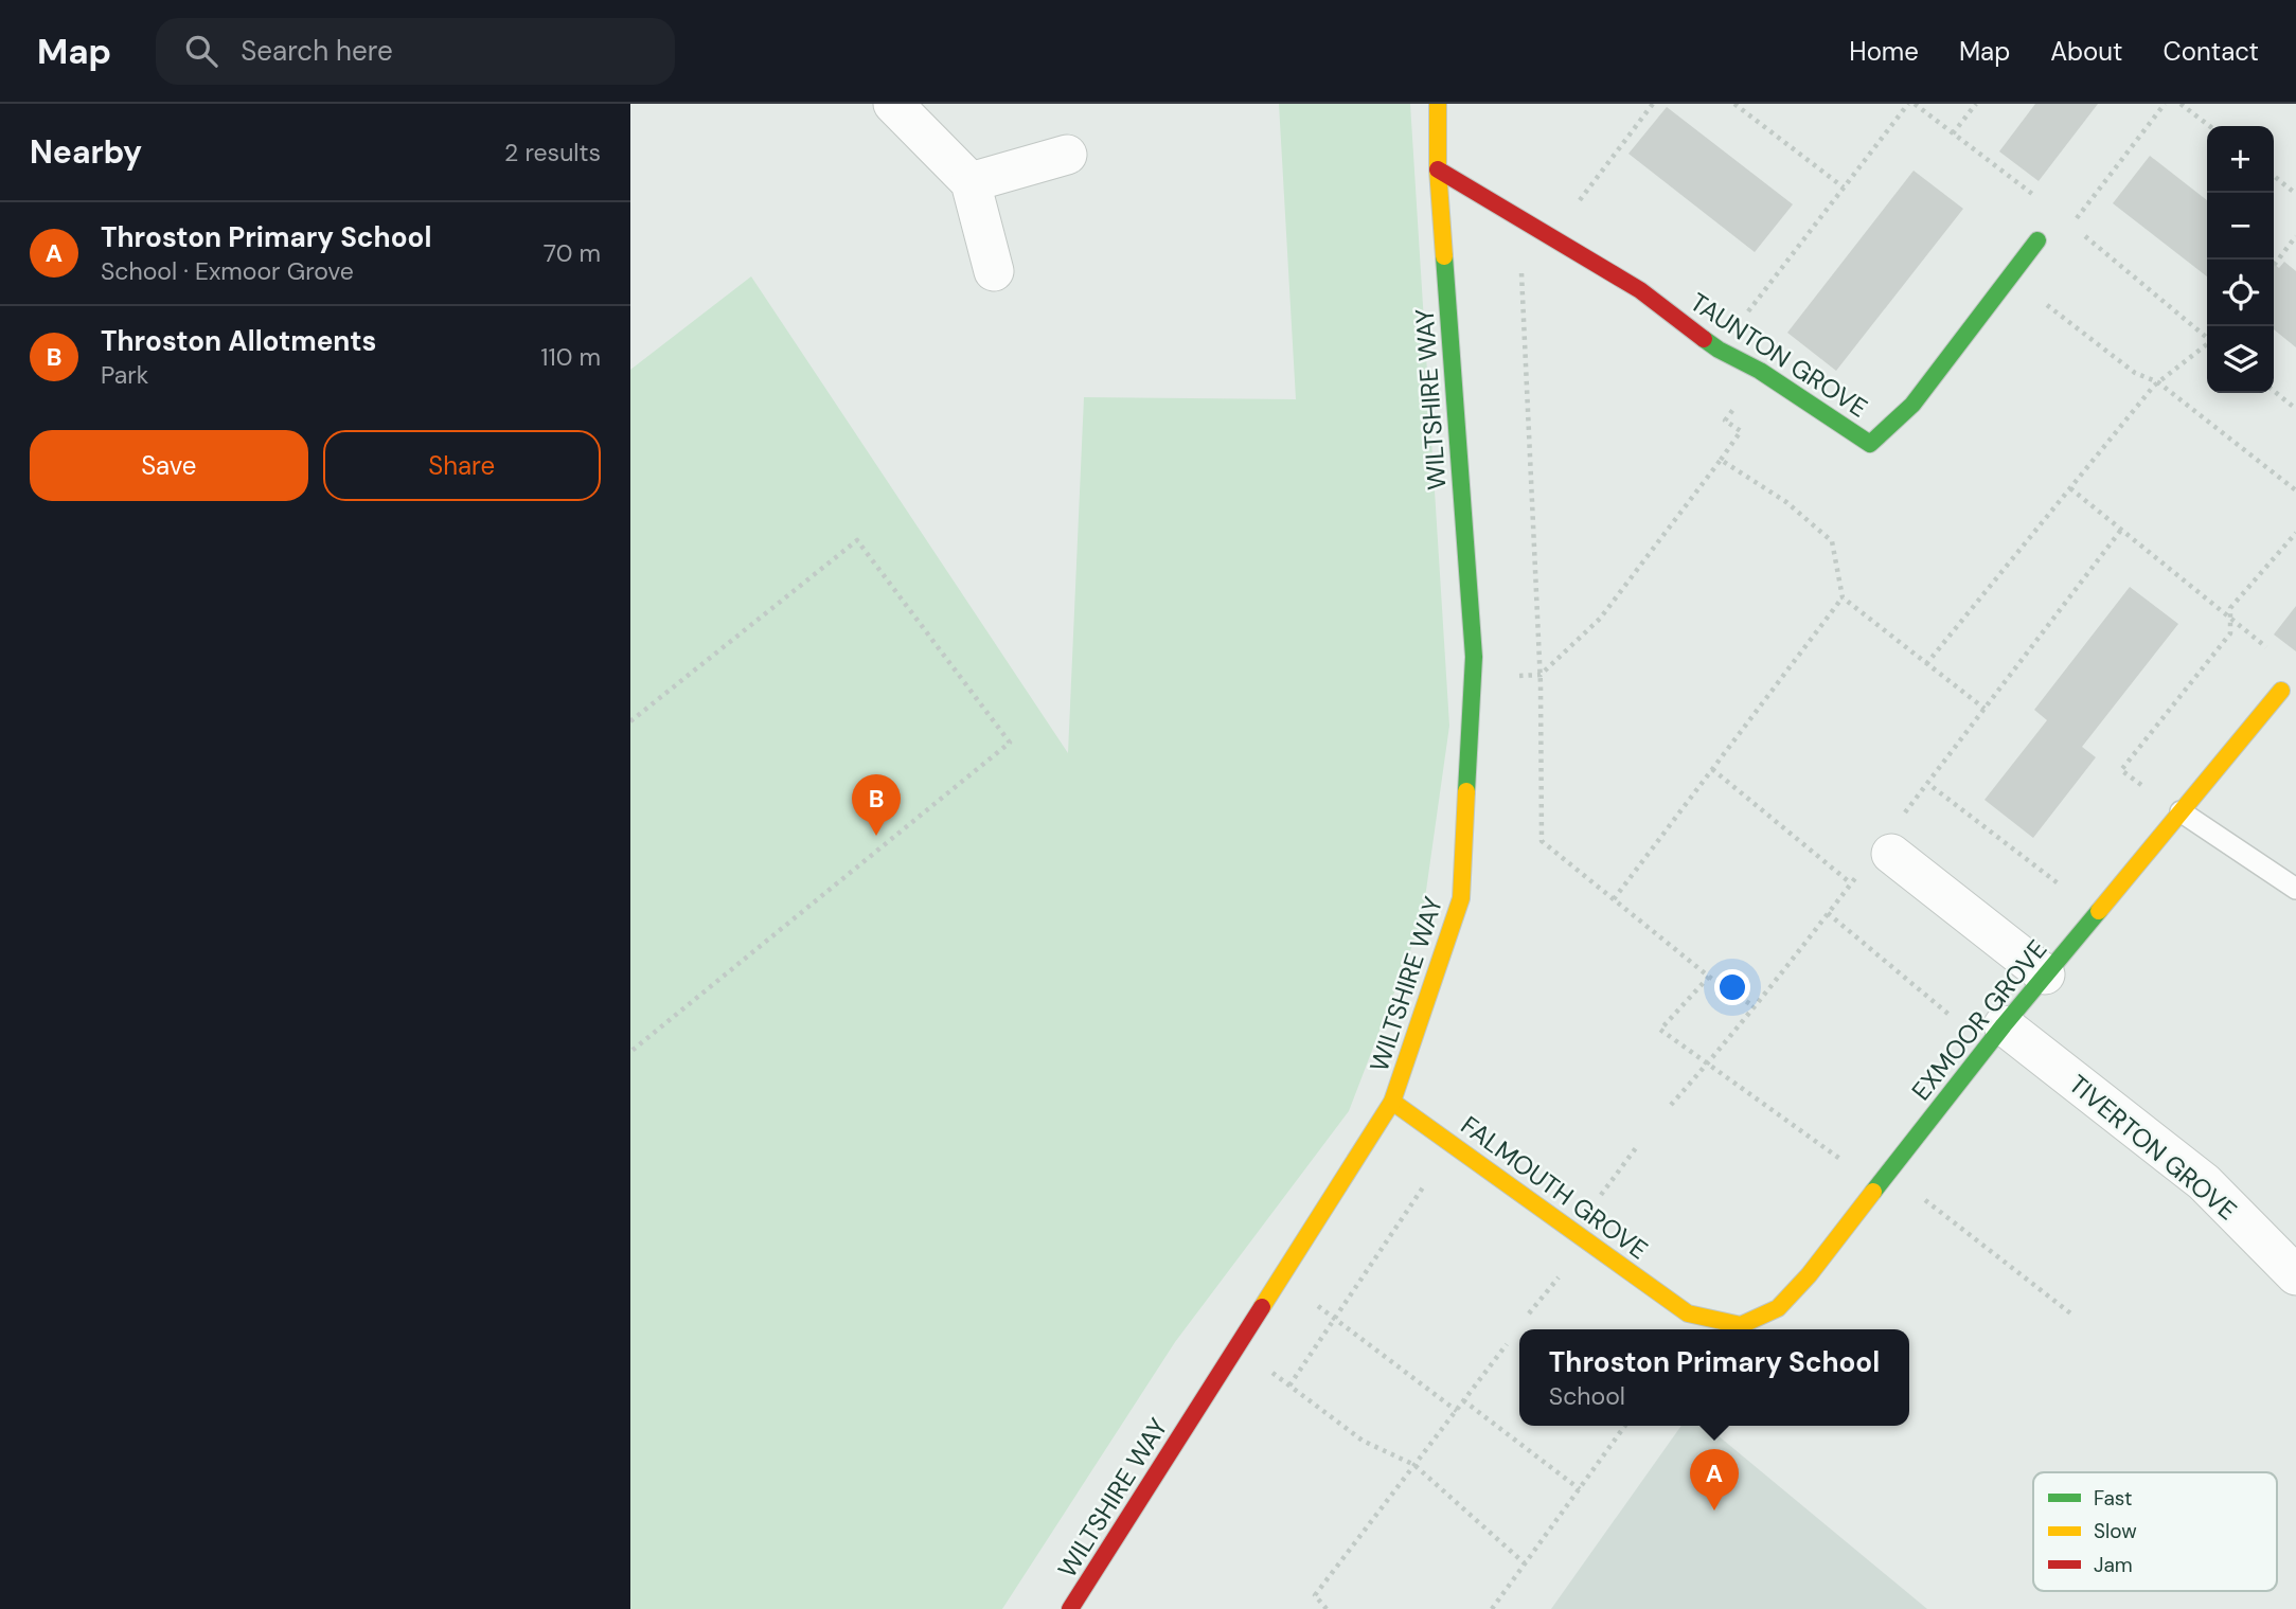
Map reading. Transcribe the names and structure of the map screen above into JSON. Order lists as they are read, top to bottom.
{
  "streets": {
    "street": [
      "TAUNTON GROVE",
      "WILTSHIRE WAY",
      "EXMOOR GROVE",
      "TIVERTON GROVE",
      "FALMOUTH GROVE"
    ]
  },
  "crossings": [
    ["TAUNTON GROVE", "WILTSHIRE WAY"],
    ["WILTSHIRE WAY", "FALMOUTH GROVE"],
    ["EXMOOR GROVE", "TIVERTON GROVE"],
    ["EXMOOR GROVE", "FALMOUTH GROVE"]
  ],
  "legend": ["Fast", "Slow", "Jam"],
  "page": {
    "header": "Map",
    "search": "Search here",
    "nav": [
      "Home",
      "Map",
      "About",
      "Contact"
    ],
    "heading": ["Nearby", "2 results"],
    "map_buttons": ["+", "−"],
    "list": [
      {
        "mark": "A",
        "name": "Throston Primary School",
        "note": "School · Exmoor Grove",
        "value": "70 m"
      },
      {
        "mark": "B",
        "name": "Throston Allotments",
        "note": "Park",
        "value": "110 m"
      }
    ],
    "buttons": ["Save", "Share"],
    "pins": ["B", "A"],
    "popup": ["Throston Primary School", "School"]
  }
}
